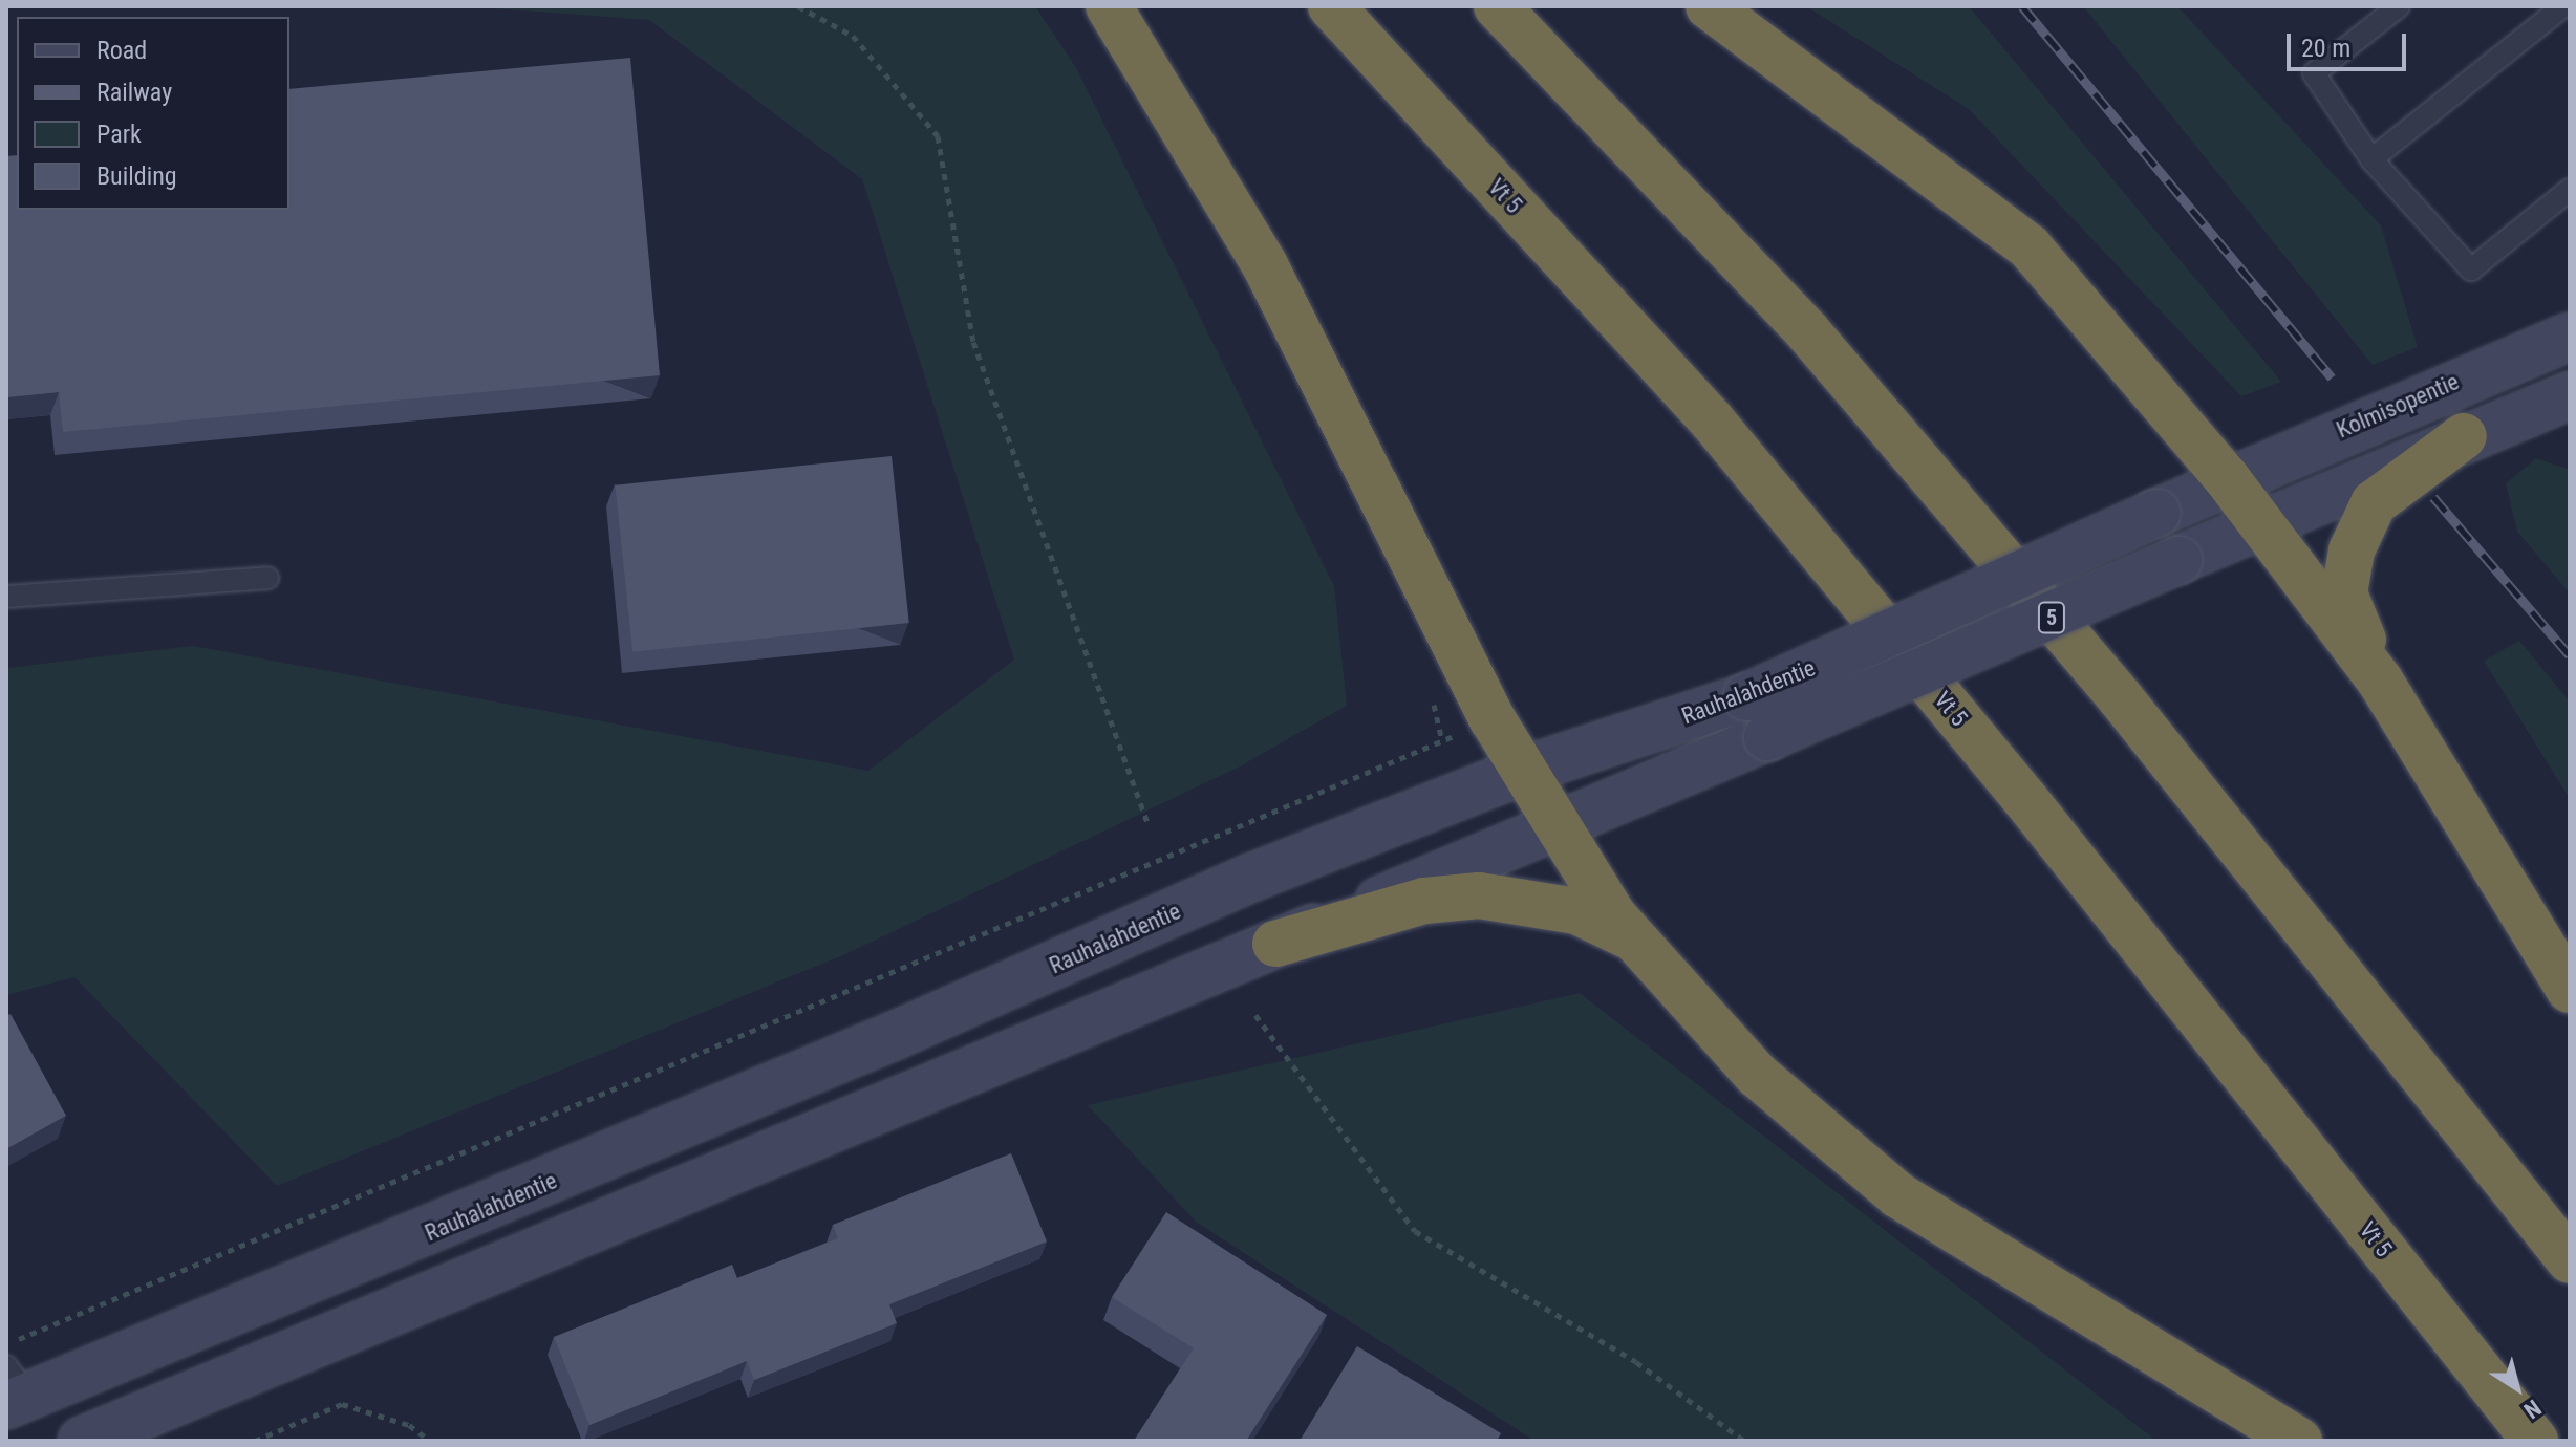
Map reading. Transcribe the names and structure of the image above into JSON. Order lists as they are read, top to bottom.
{
  "streets": {
    "highway": ["Vt 5", "5"],
    "main road": ["Kolmisopentie", "Rauhalahdentie"]
  },
  "crossings": [
    ["Kolmisopentie", "Rauhalahdentie"]
  ],
  "legend": [
    "Road",
    "Railway",
    "Park",
    "Building"
  ],
  "scale_bar": "20 m",
  "north": "bottom right"
}
